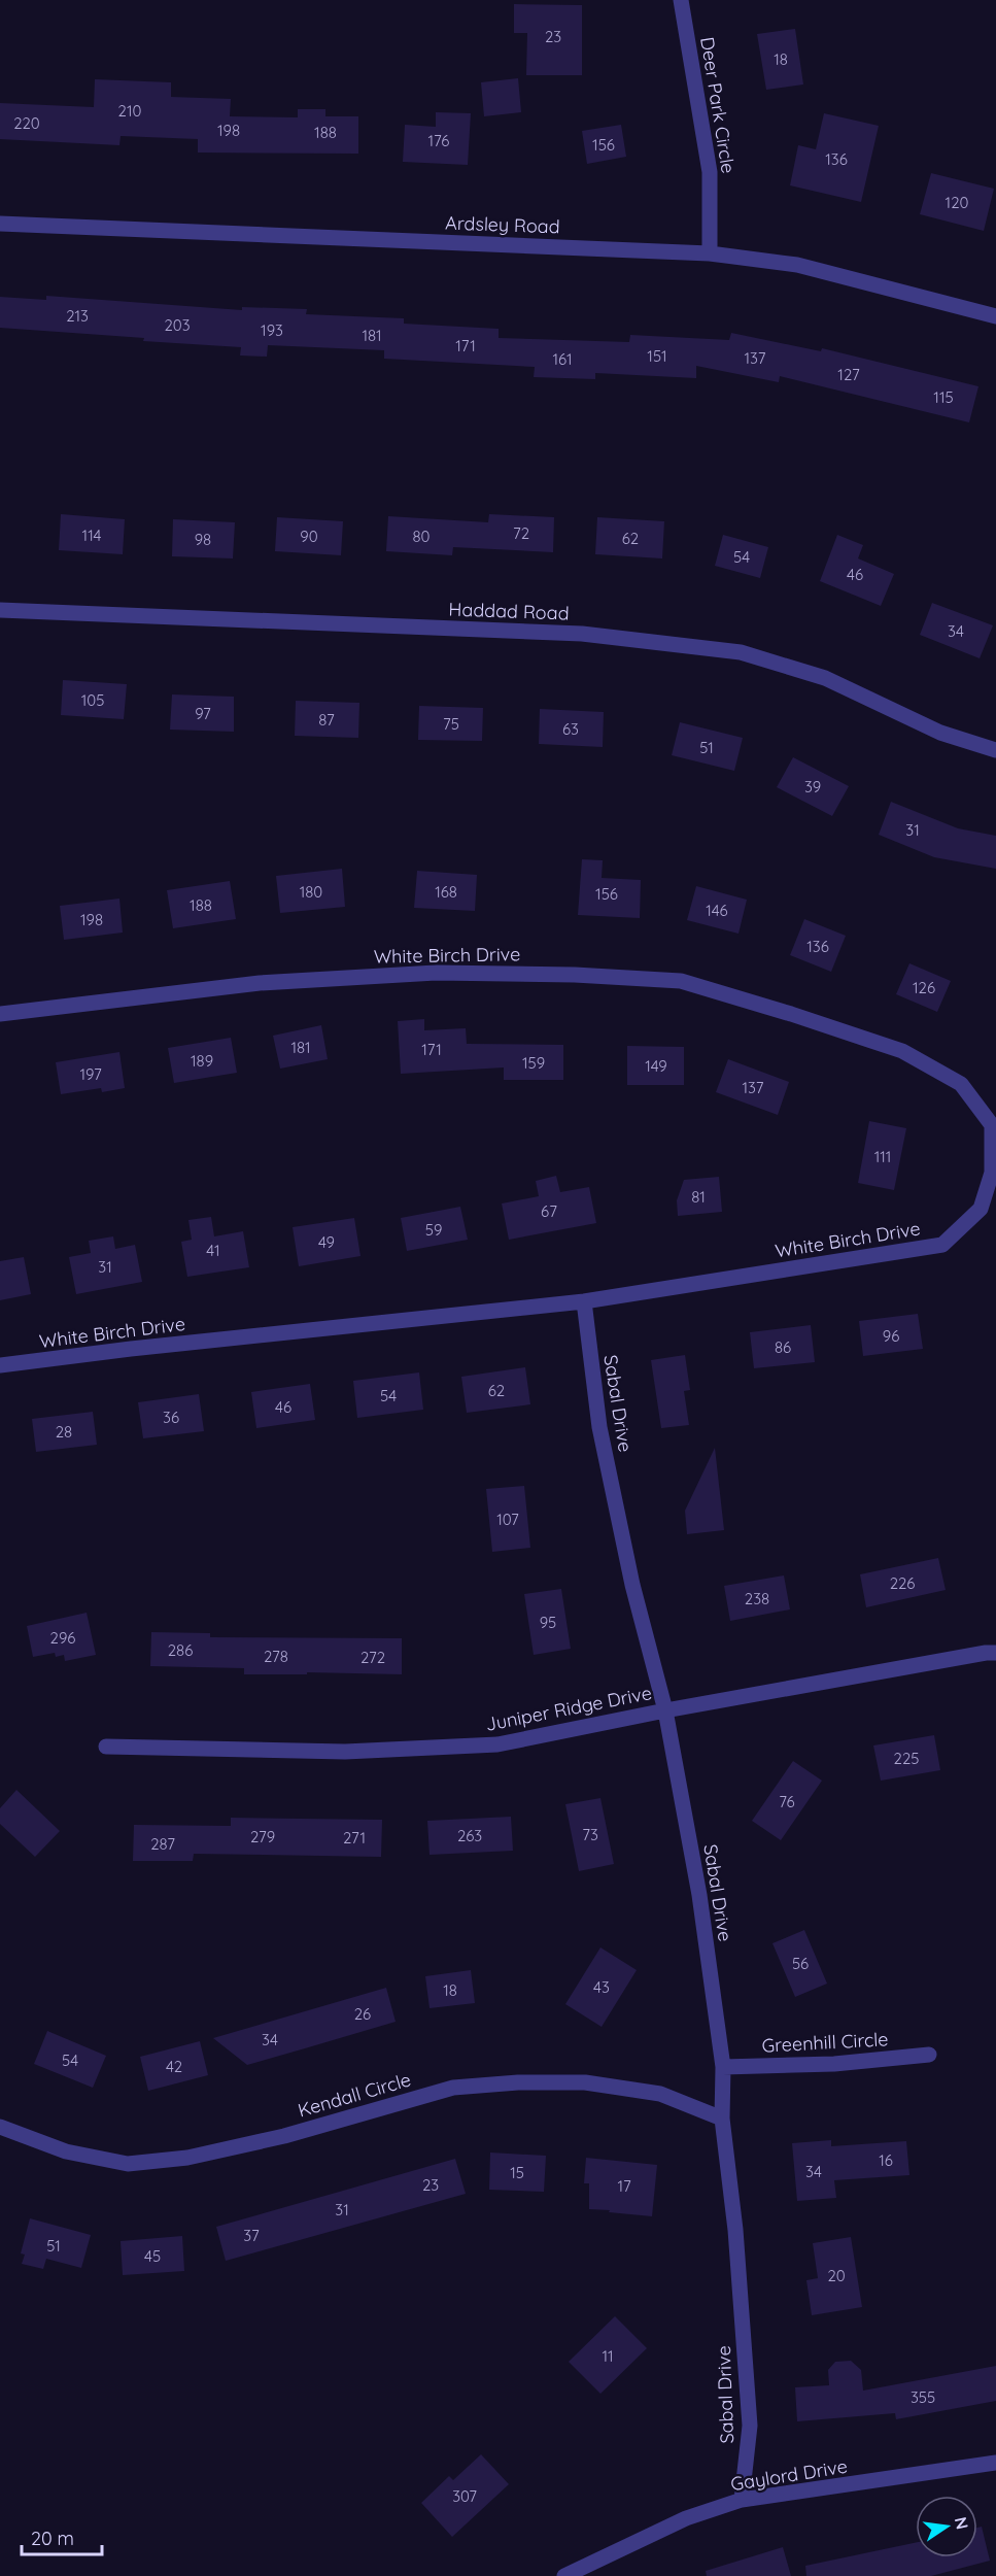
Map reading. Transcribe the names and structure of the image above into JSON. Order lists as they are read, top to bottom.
{
  "streets": {
    "street": [
      "Deer Park Circle",
      "Ardsley Road",
      "Haddad Road",
      "White Birch Drive",
      "Sabal Drive",
      "Juniper Ridge Drive",
      "Greenhill Circle",
      "Kendall Circle",
      "Gaylord Drive"
    ]
  },
  "crossings": [
    ["Deer Park Circle", "Ardsley Road"],
    ["White Birch Drive", "Sabal Drive"],
    ["Sabal Drive", "Juniper Ridge Drive"],
    ["Sabal Drive", "Greenhill Circle"],
    ["Sabal Drive", "Kendall Circle"],
    ["Sabal Drive", "Gaylord Drive"]
  ],
  "house_numbers": [
    "23",
    "18",
    "210",
    "220",
    "198",
    "188",
    "176",
    "156",
    "136",
    "120",
    "213",
    "203",
    "193",
    "181",
    "171",
    "151",
    "137",
    "161",
    "127",
    "115",
    "72",
    "114",
    "90",
    "80",
    "62",
    "98",
    "54",
    "46",
    "34",
    "105",
    "97",
    "87",
    "75",
    "63",
    "51",
    "39",
    "31",
    "180",
    "168",
    "156",
    "188",
    "146",
    "198",
    "136",
    "126",
    "181",
    "171",
    "189",
    "159",
    "149",
    "197",
    "137",
    "111",
    "81",
    "67",
    "59",
    "49",
    "41",
    "31",
    "96",
    "86",
    "62",
    "54",
    "46",
    "36",
    "28",
    "107",
    "226",
    "238",
    "95",
    "296",
    "286",
    "278",
    "272",
    "225",
    "76",
    "73",
    "263",
    "279",
    "271",
    "287",
    "56",
    "43",
    "18",
    "26",
    "34",
    "54",
    "42",
    "16",
    "34",
    "15",
    "23",
    "17",
    "31",
    "37",
    "51",
    "45",
    "20",
    "11",
    "355",
    "307"
  ],
  "scale_bar": "20 m",
  "north": "right"
}
